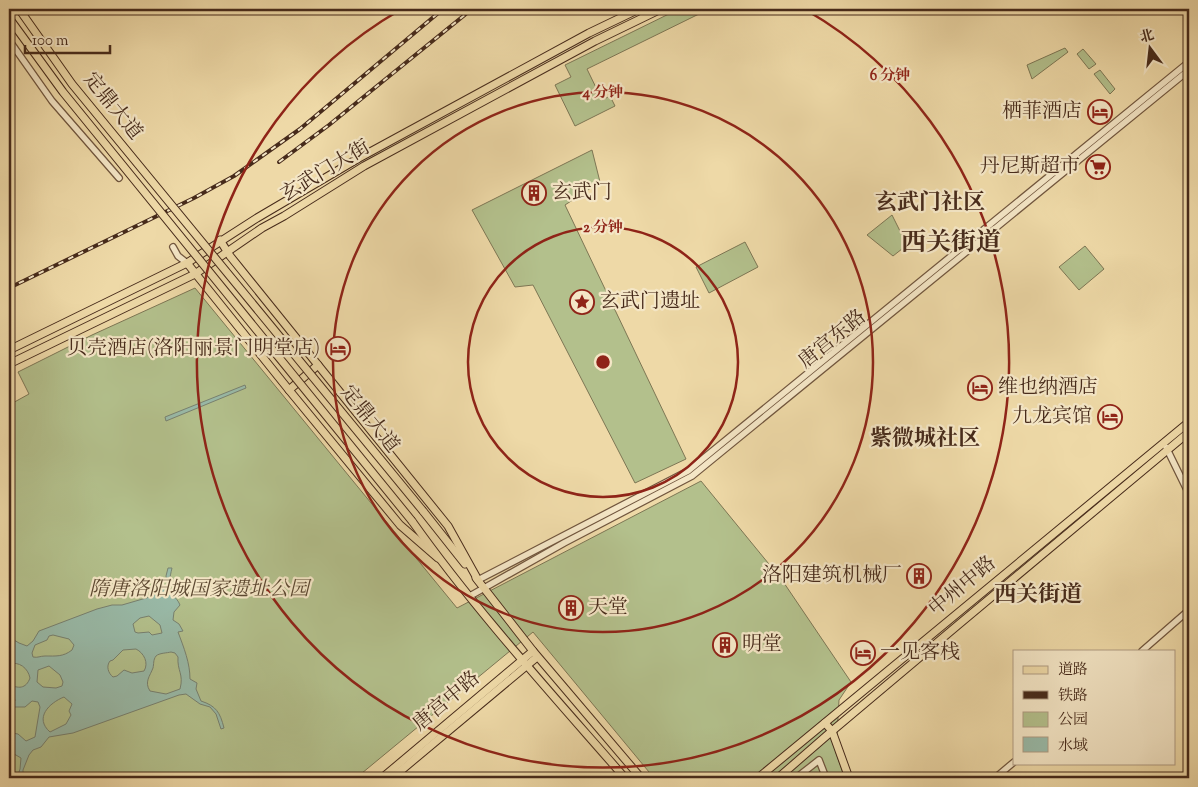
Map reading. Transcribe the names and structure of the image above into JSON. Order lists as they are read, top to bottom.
{
  "streets": {
    "main road": [
      "定鼎大道",
      "玄武门大街",
      "中州中路",
      "唐宫中路"
    ],
    "street": ["唐宫东路"]
  },
  "crossings": [
    ["定鼎大道", "唐宫东路"],
    ["定鼎大道", "唐宫中路"]
  ],
  "districts": [
    "玄武门社区",
    "西关街道",
    "紫微城社区",
    "西关街道"
  ],
  "parks": ["隋唐洛阳城国家遗址公园"],
  "places": {
    "hotel": [
      "栖菲酒店",
      "贝壳酒店(洛阳丽景门明堂店)",
      "维也纳酒店",
      "九龙宾馆",
      "一见客栈"
    ],
    "supermarket": ["丹尼斯超市"],
    "building": [
      "玄武门",
      "洛阳建筑机械厂",
      "天堂",
      "明堂"
    ],
    "place": ["玄武门遗址"]
  },
  "legend": [
    "道路",
    "铁路",
    "公园",
    "水域"
  ],
  "scale_bar": "100 m",
  "north": "top",
  "rings": ["6 分钟", "4 分钟", "2 分钟"]
}
